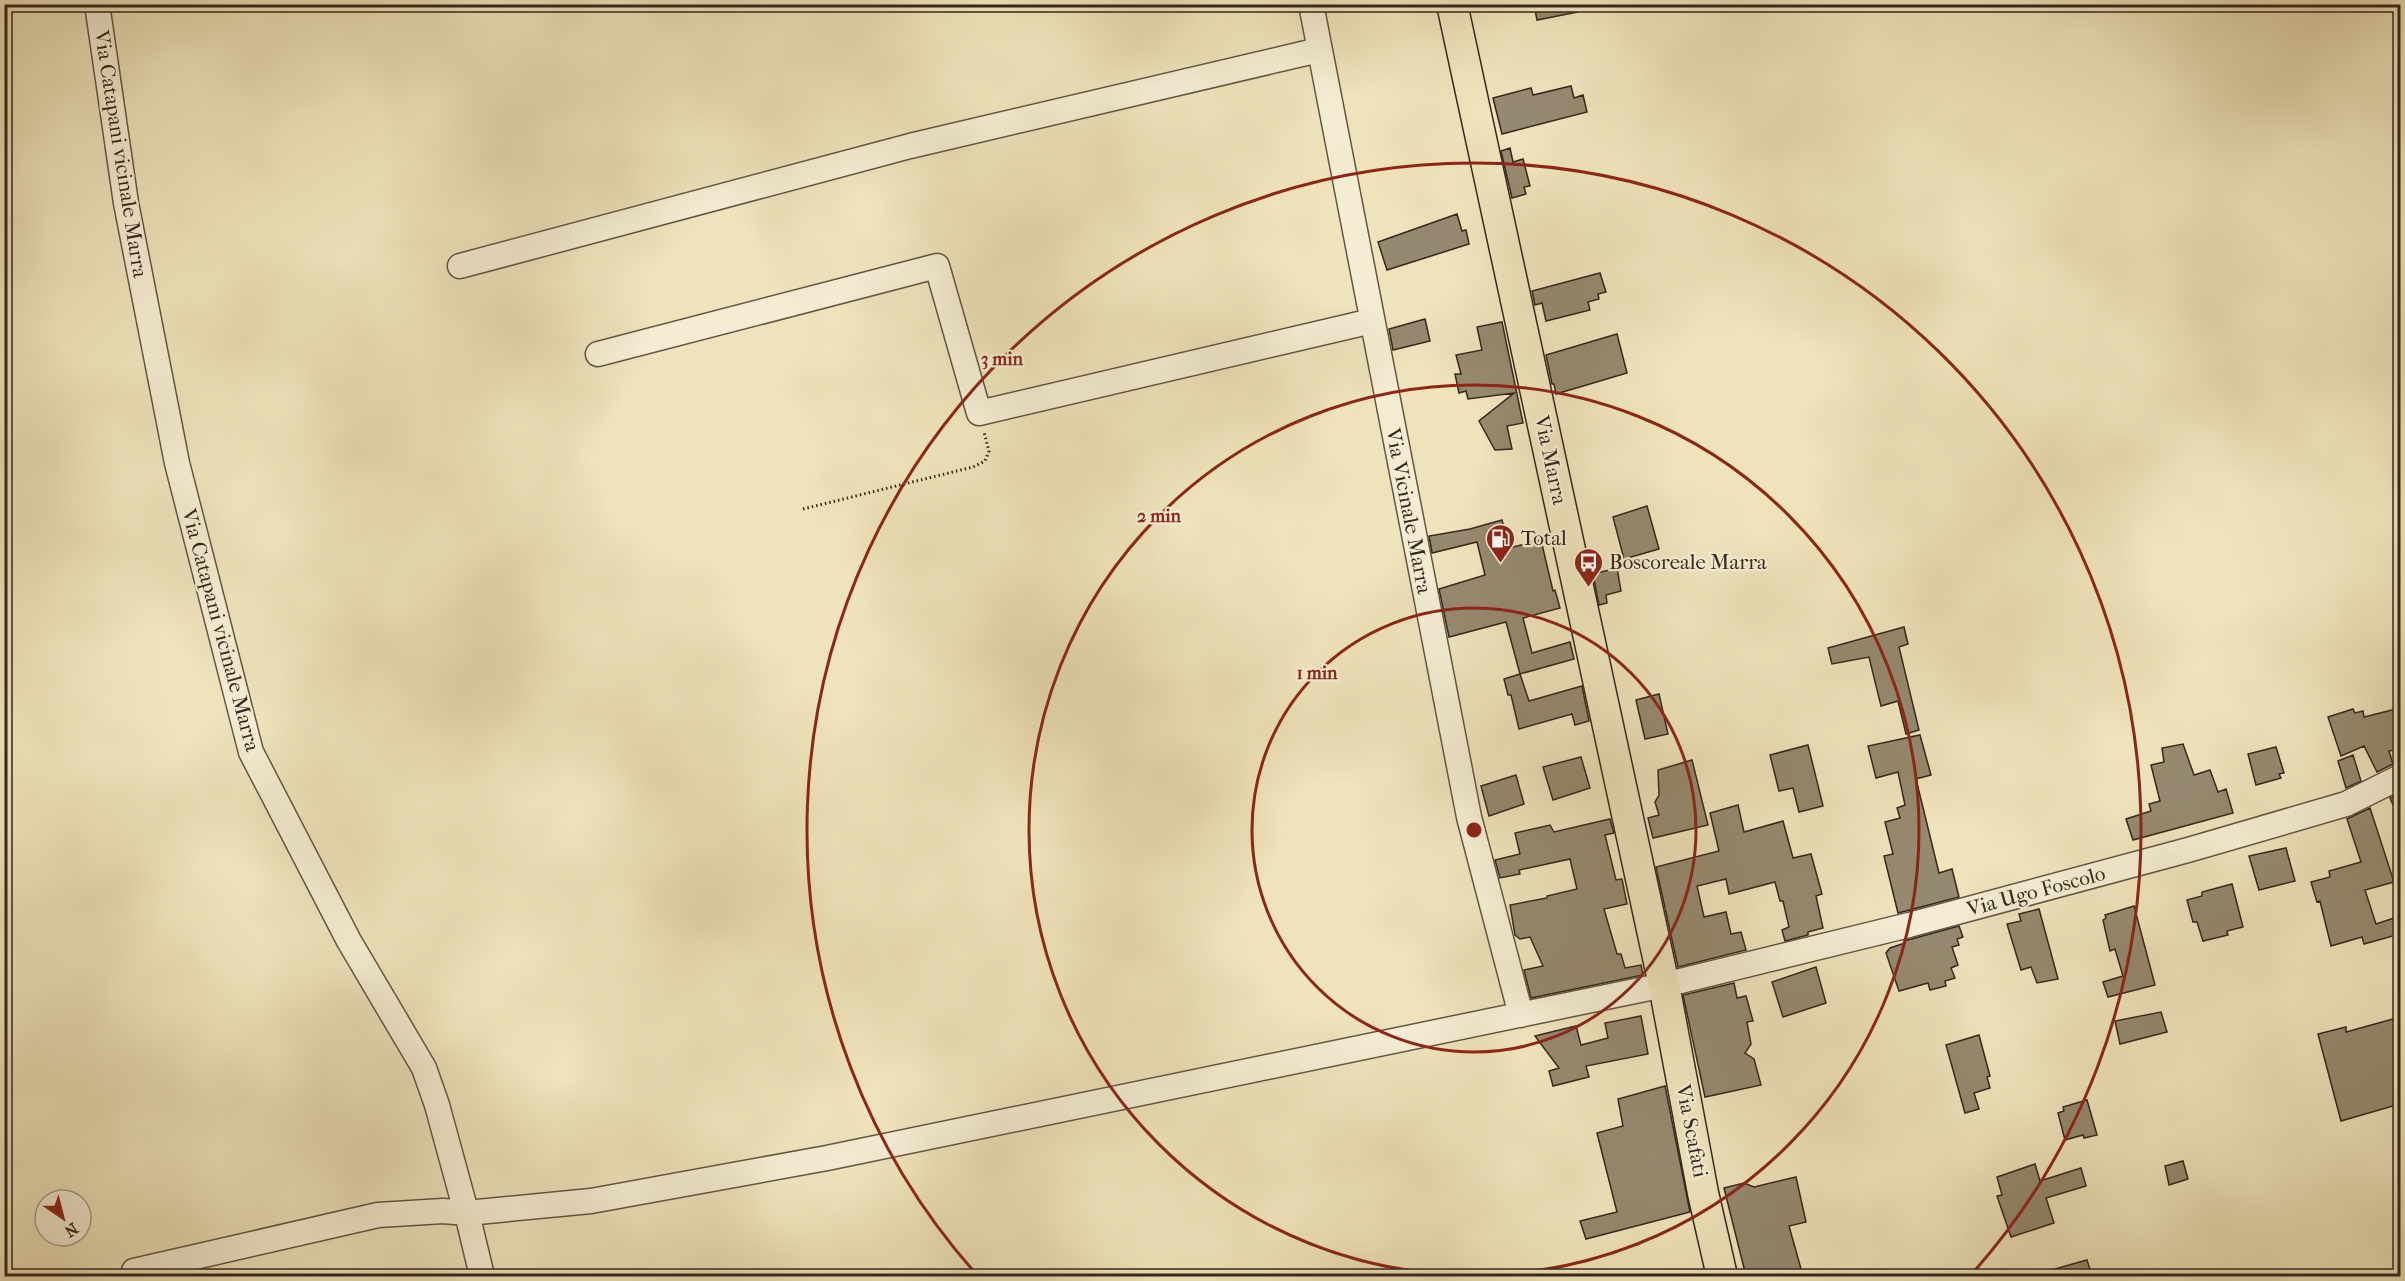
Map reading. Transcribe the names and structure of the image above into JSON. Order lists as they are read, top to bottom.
{
  "streets": {
    "main road": ["Via Marra", "Via Scafati"],
    "street": ["Via Catapani vicinale Marra", "Via Vicinale Marra", "Via Ugo Foscolo"]
  },
  "crossings": [
    ["Via Catapani vicinale Marra", "Via Ugo Foscolo"],
    ["Via Marra", "Via Ugo Foscolo"],
    ["Via Marra", "Via Scafati"],
    ["Via Vicinale Marra", "Via Ugo Foscolo"],
    ["Via Ugo Foscolo", "Via Scafati"]
  ],
  "places": {
    "fuel station": ["Total"],
    "bus stop": ["Boscoreale Marra"]
  },
  "north": "bottom right",
  "rings": ["3 min", "2 min", "1 min"]
}
